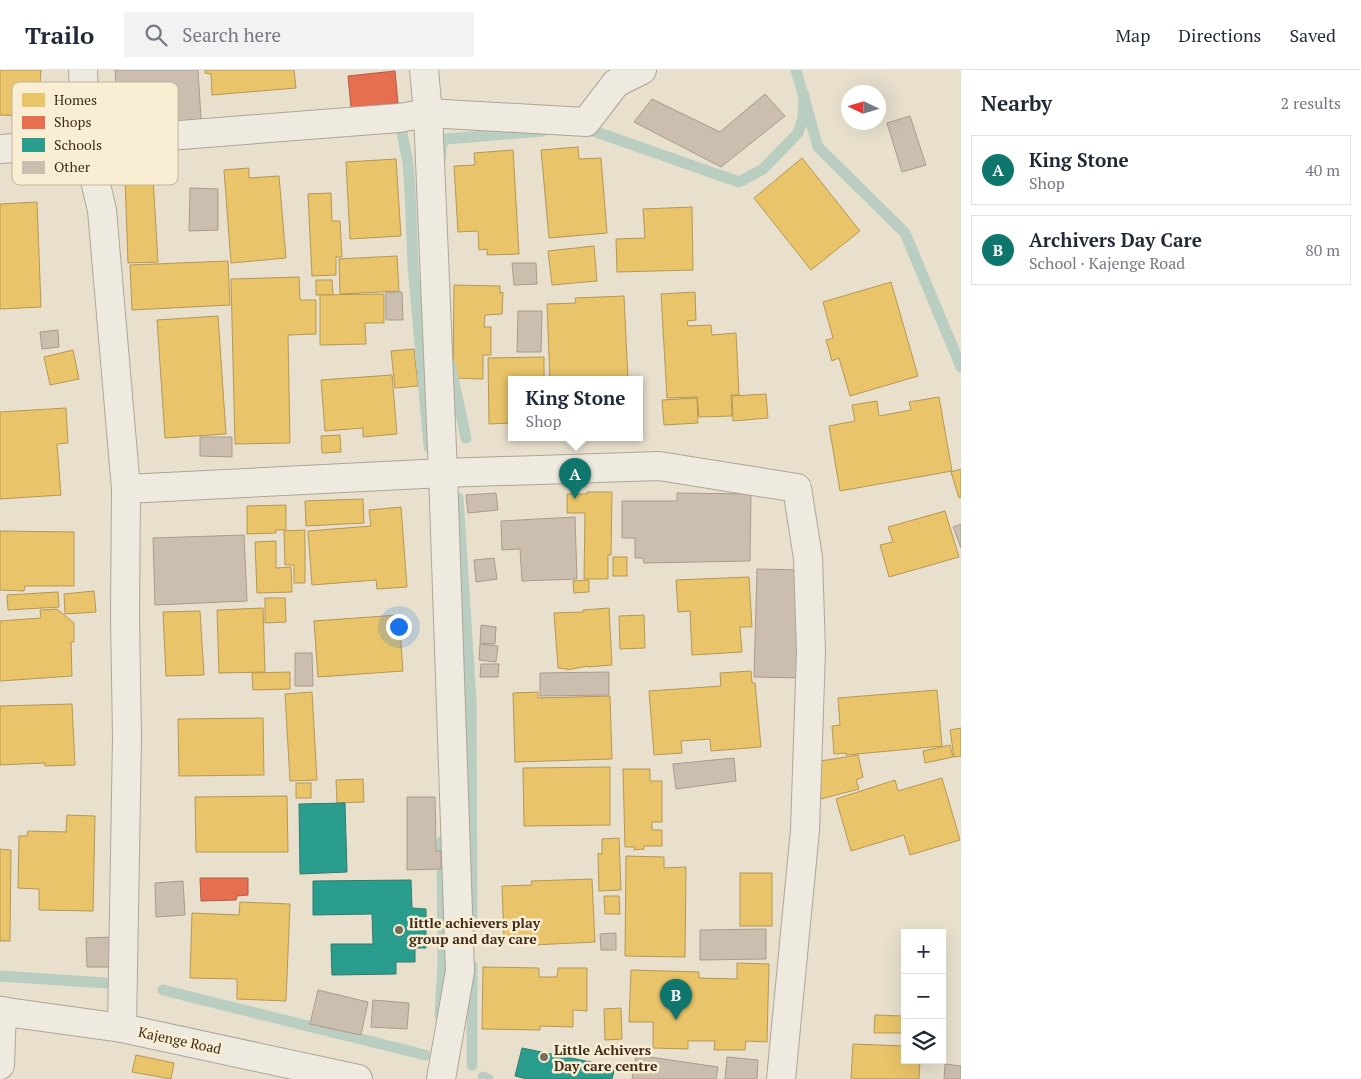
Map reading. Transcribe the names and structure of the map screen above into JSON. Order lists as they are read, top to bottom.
{
  "streets": {
    "street": ["Kajenge Road"]
  },
  "places": ["little achievers play group and day care", "Little Achivers Day care centre"],
  "legend": [
    "Homes",
    "Shops",
    "Schools",
    "Other"
  ],
  "north": "left",
  "page": {
    "header": "Trailo",
    "search": "Search here",
    "nav": ["Map", "Directions", "Saved"],
    "heading": ["Nearby", "2 results"],
    "list": [
      {
        "mark": "A",
        "name": "King Stone",
        "note": "Shop",
        "value": "40 m"
      },
      {
        "mark": "B",
        "name": "Archivers Day Care",
        "note": "School · Kajenge Road",
        "value": "80 m"
      }
    ],
    "popup": ["King Stone", "Shop"],
    "pins": ["A", "B"],
    "map_buttons": ["+", "−"]
  }
}
